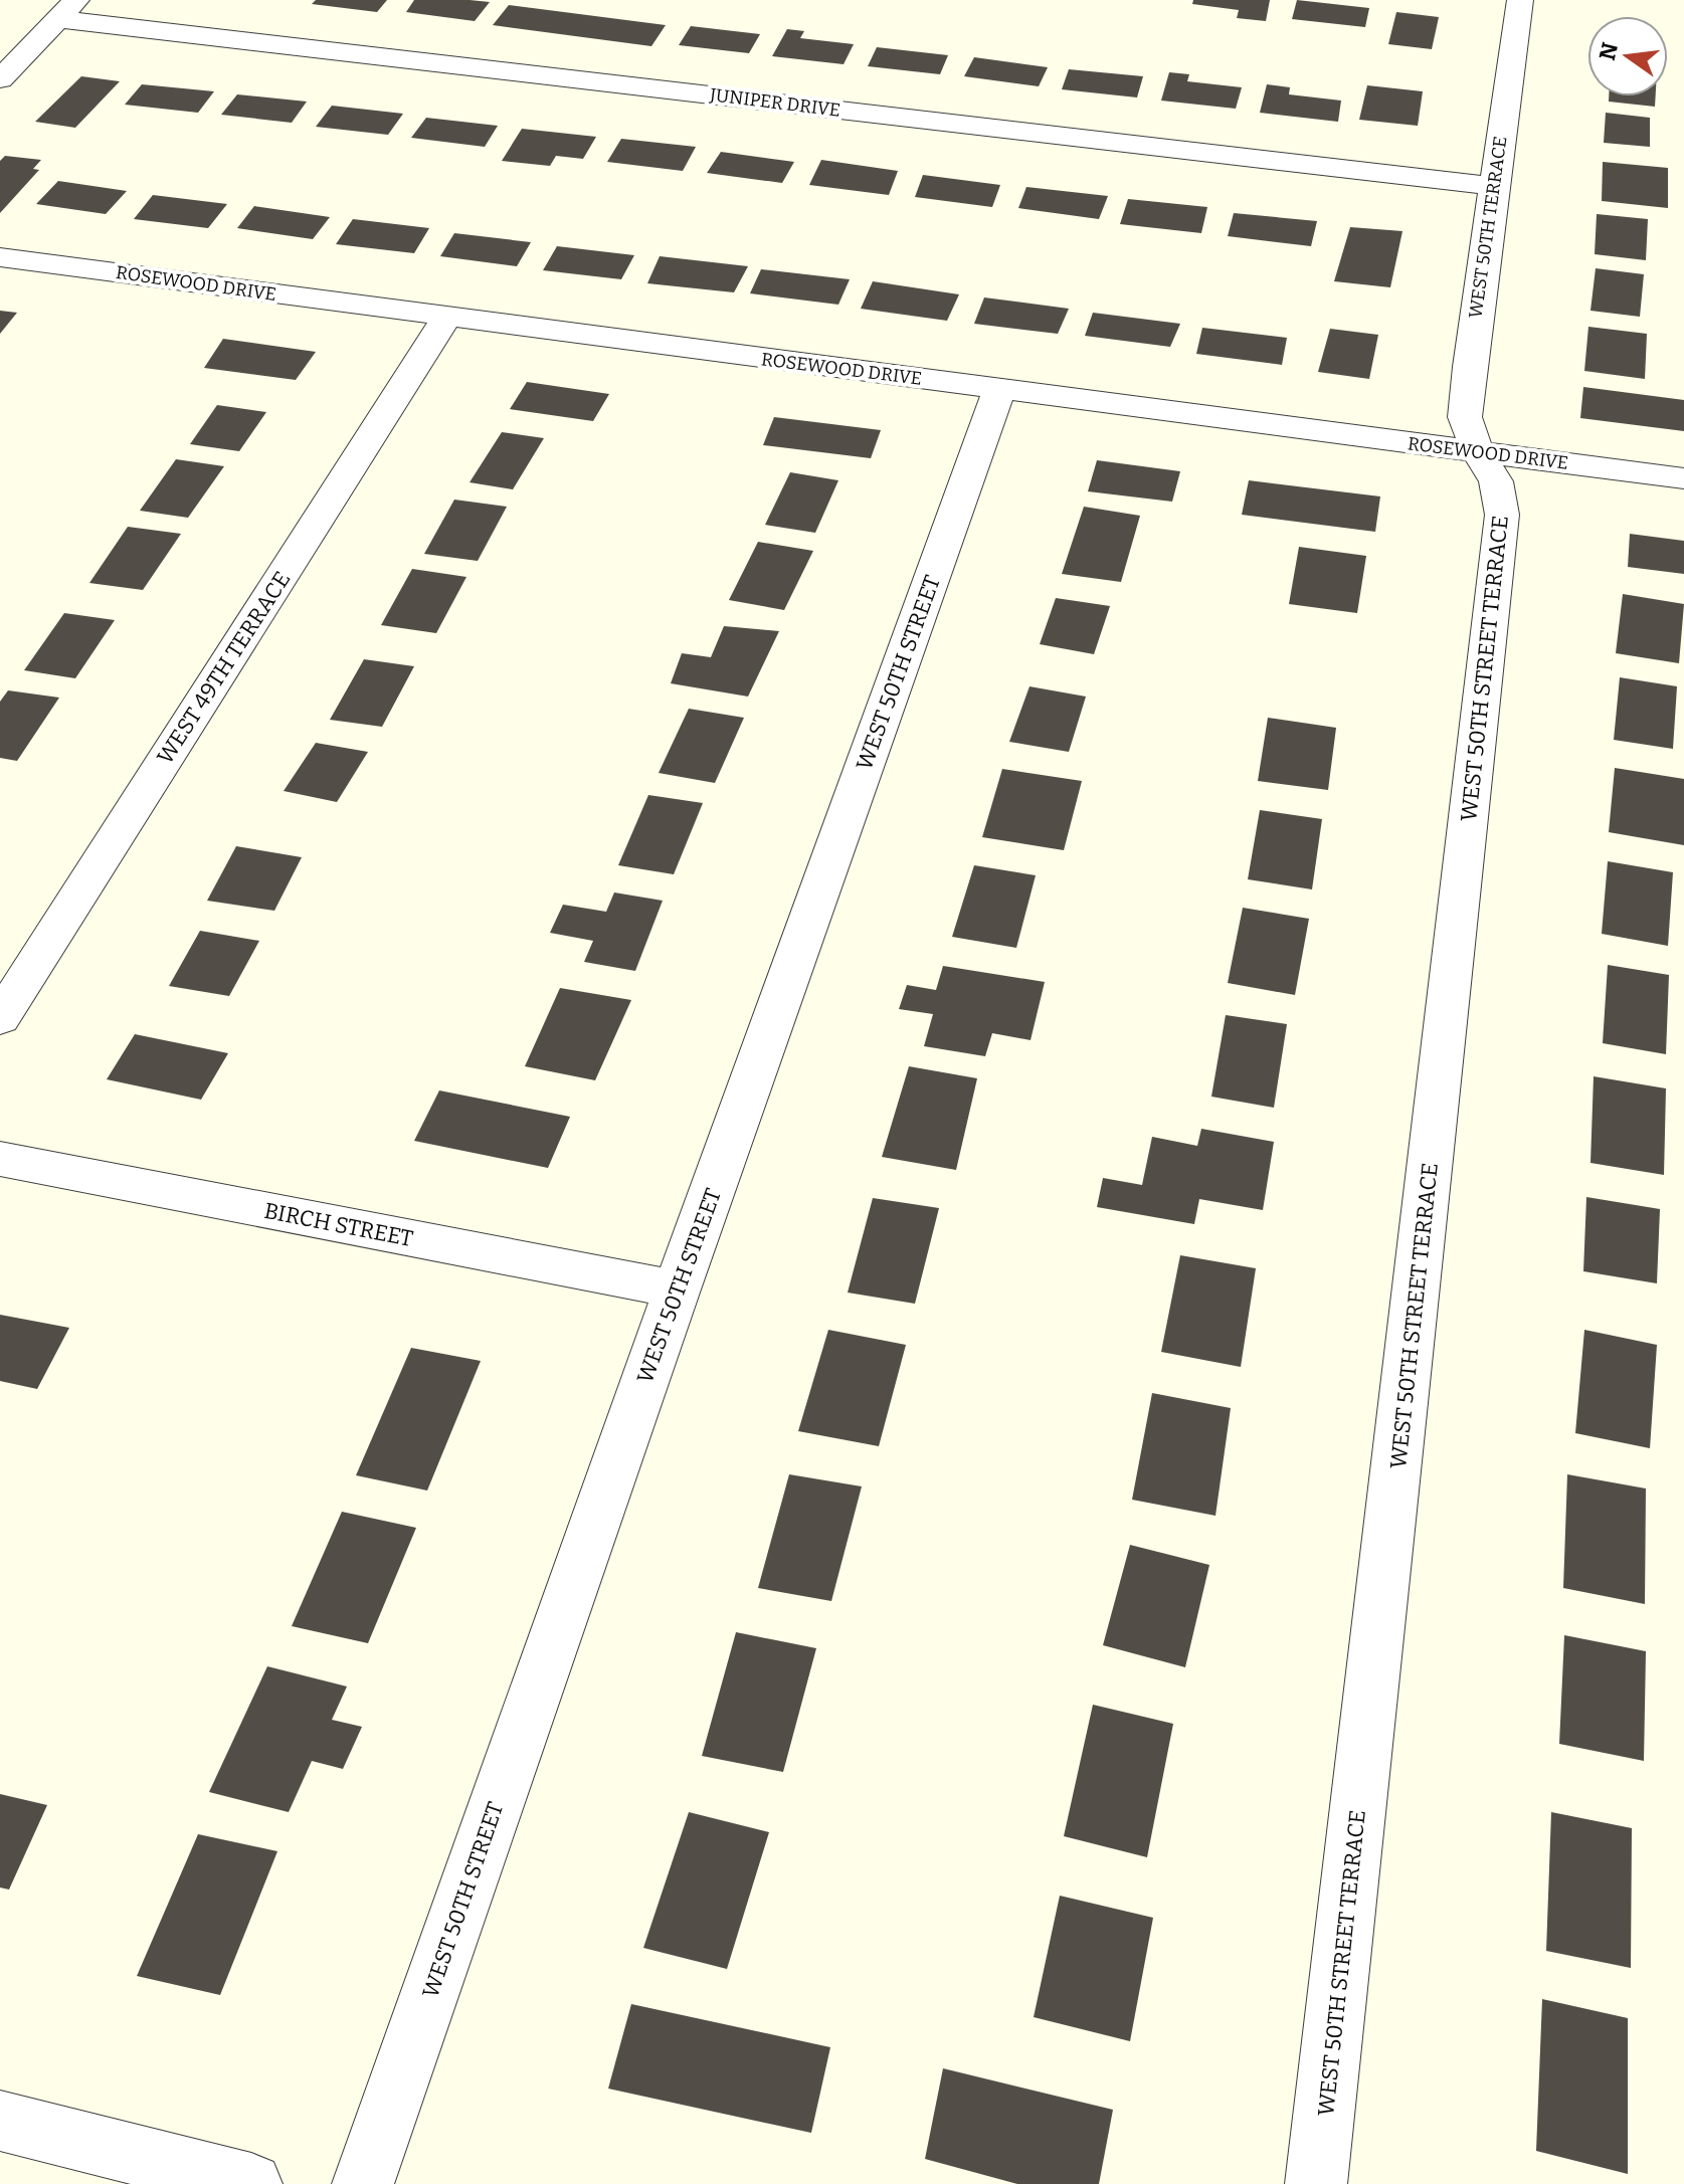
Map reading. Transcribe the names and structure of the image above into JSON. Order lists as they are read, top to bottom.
{
  "streets": {
    "street": [
      "JUNIPER DRIVE",
      "WEST 50TH TERRACE",
      "ROSEWOOD DRIVE",
      "WEST 49TH TERRACE",
      "WEST 50TH STREET TERRACE",
      "WEST 50TH STREET",
      "BIRCH STREET"
    ]
  },
  "crossings": [
    ["JUNIPER DRIVE", "WEST 50TH TERRACE"],
    ["WEST 50TH TERRACE", "ROSEWOOD DRIVE"],
    ["WEST 50TH TERRACE", "WEST 50TH STREET TERRACE"],
    ["ROSEWOOD DRIVE", "WEST 49TH TERRACE"],
    ["ROSEWOOD DRIVE", "WEST 50TH STREET TERRACE"],
    ["ROSEWOOD DRIVE", "WEST 50TH STREET"],
    ["WEST 50TH STREET", "BIRCH STREET"]
  ],
  "north": "left"
}
